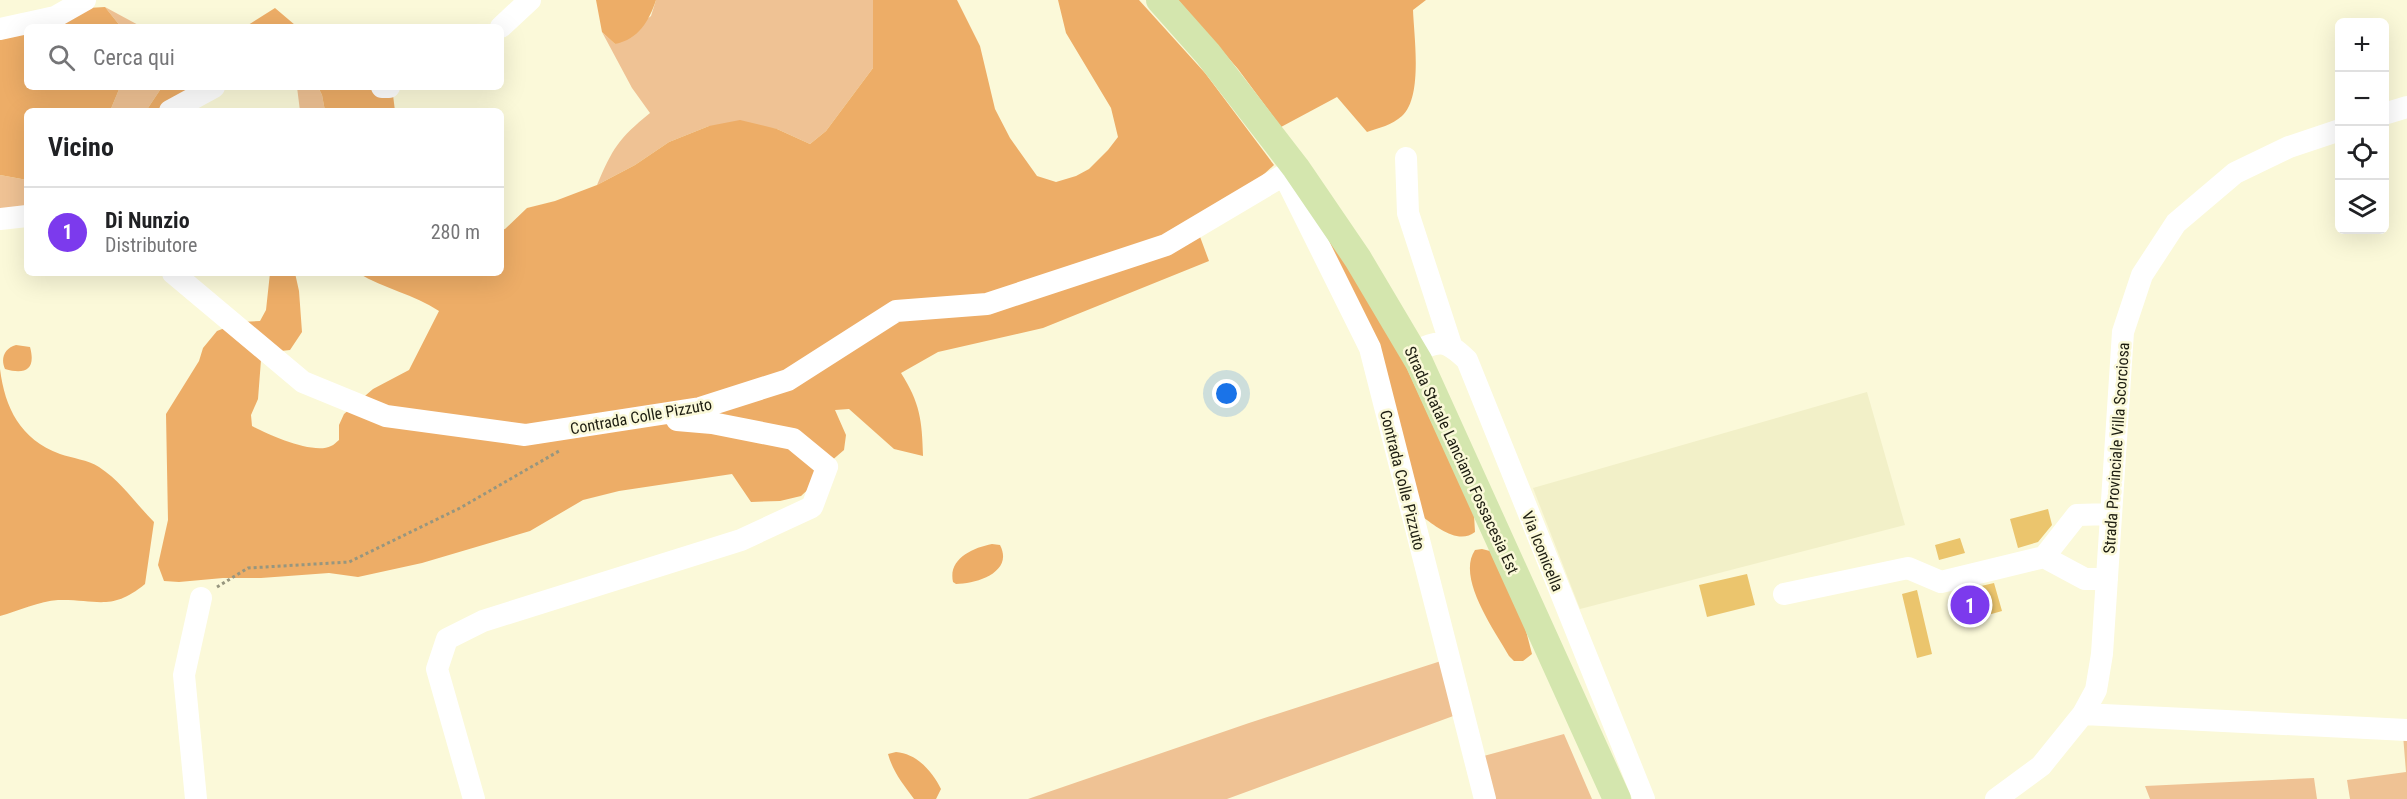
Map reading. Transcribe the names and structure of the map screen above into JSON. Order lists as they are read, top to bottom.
{
  "streets": {
    "main road": ["Strada Statale Lanciano Fossacesia Est"],
    "street": ["Contrada Colle Pizzuto", "Strada Provinciale Villa Scorciosa", "Via Iconicella"]
  },
  "crossings": [
    ["Contrada Colle Pizzuto", "Strada Statale Lanciano Fossacesia Est"]
  ],
  "page": {
    "map_buttons": ["+", "−"],
    "search": "Cerca qui",
    "heading": "Vicino",
    "list": [
      {
        "mark": "1",
        "name": "Di Nunzio",
        "note": "Distributore",
        "value": "280 m"
      }
    ],
    "pins": "1"
  }
}
